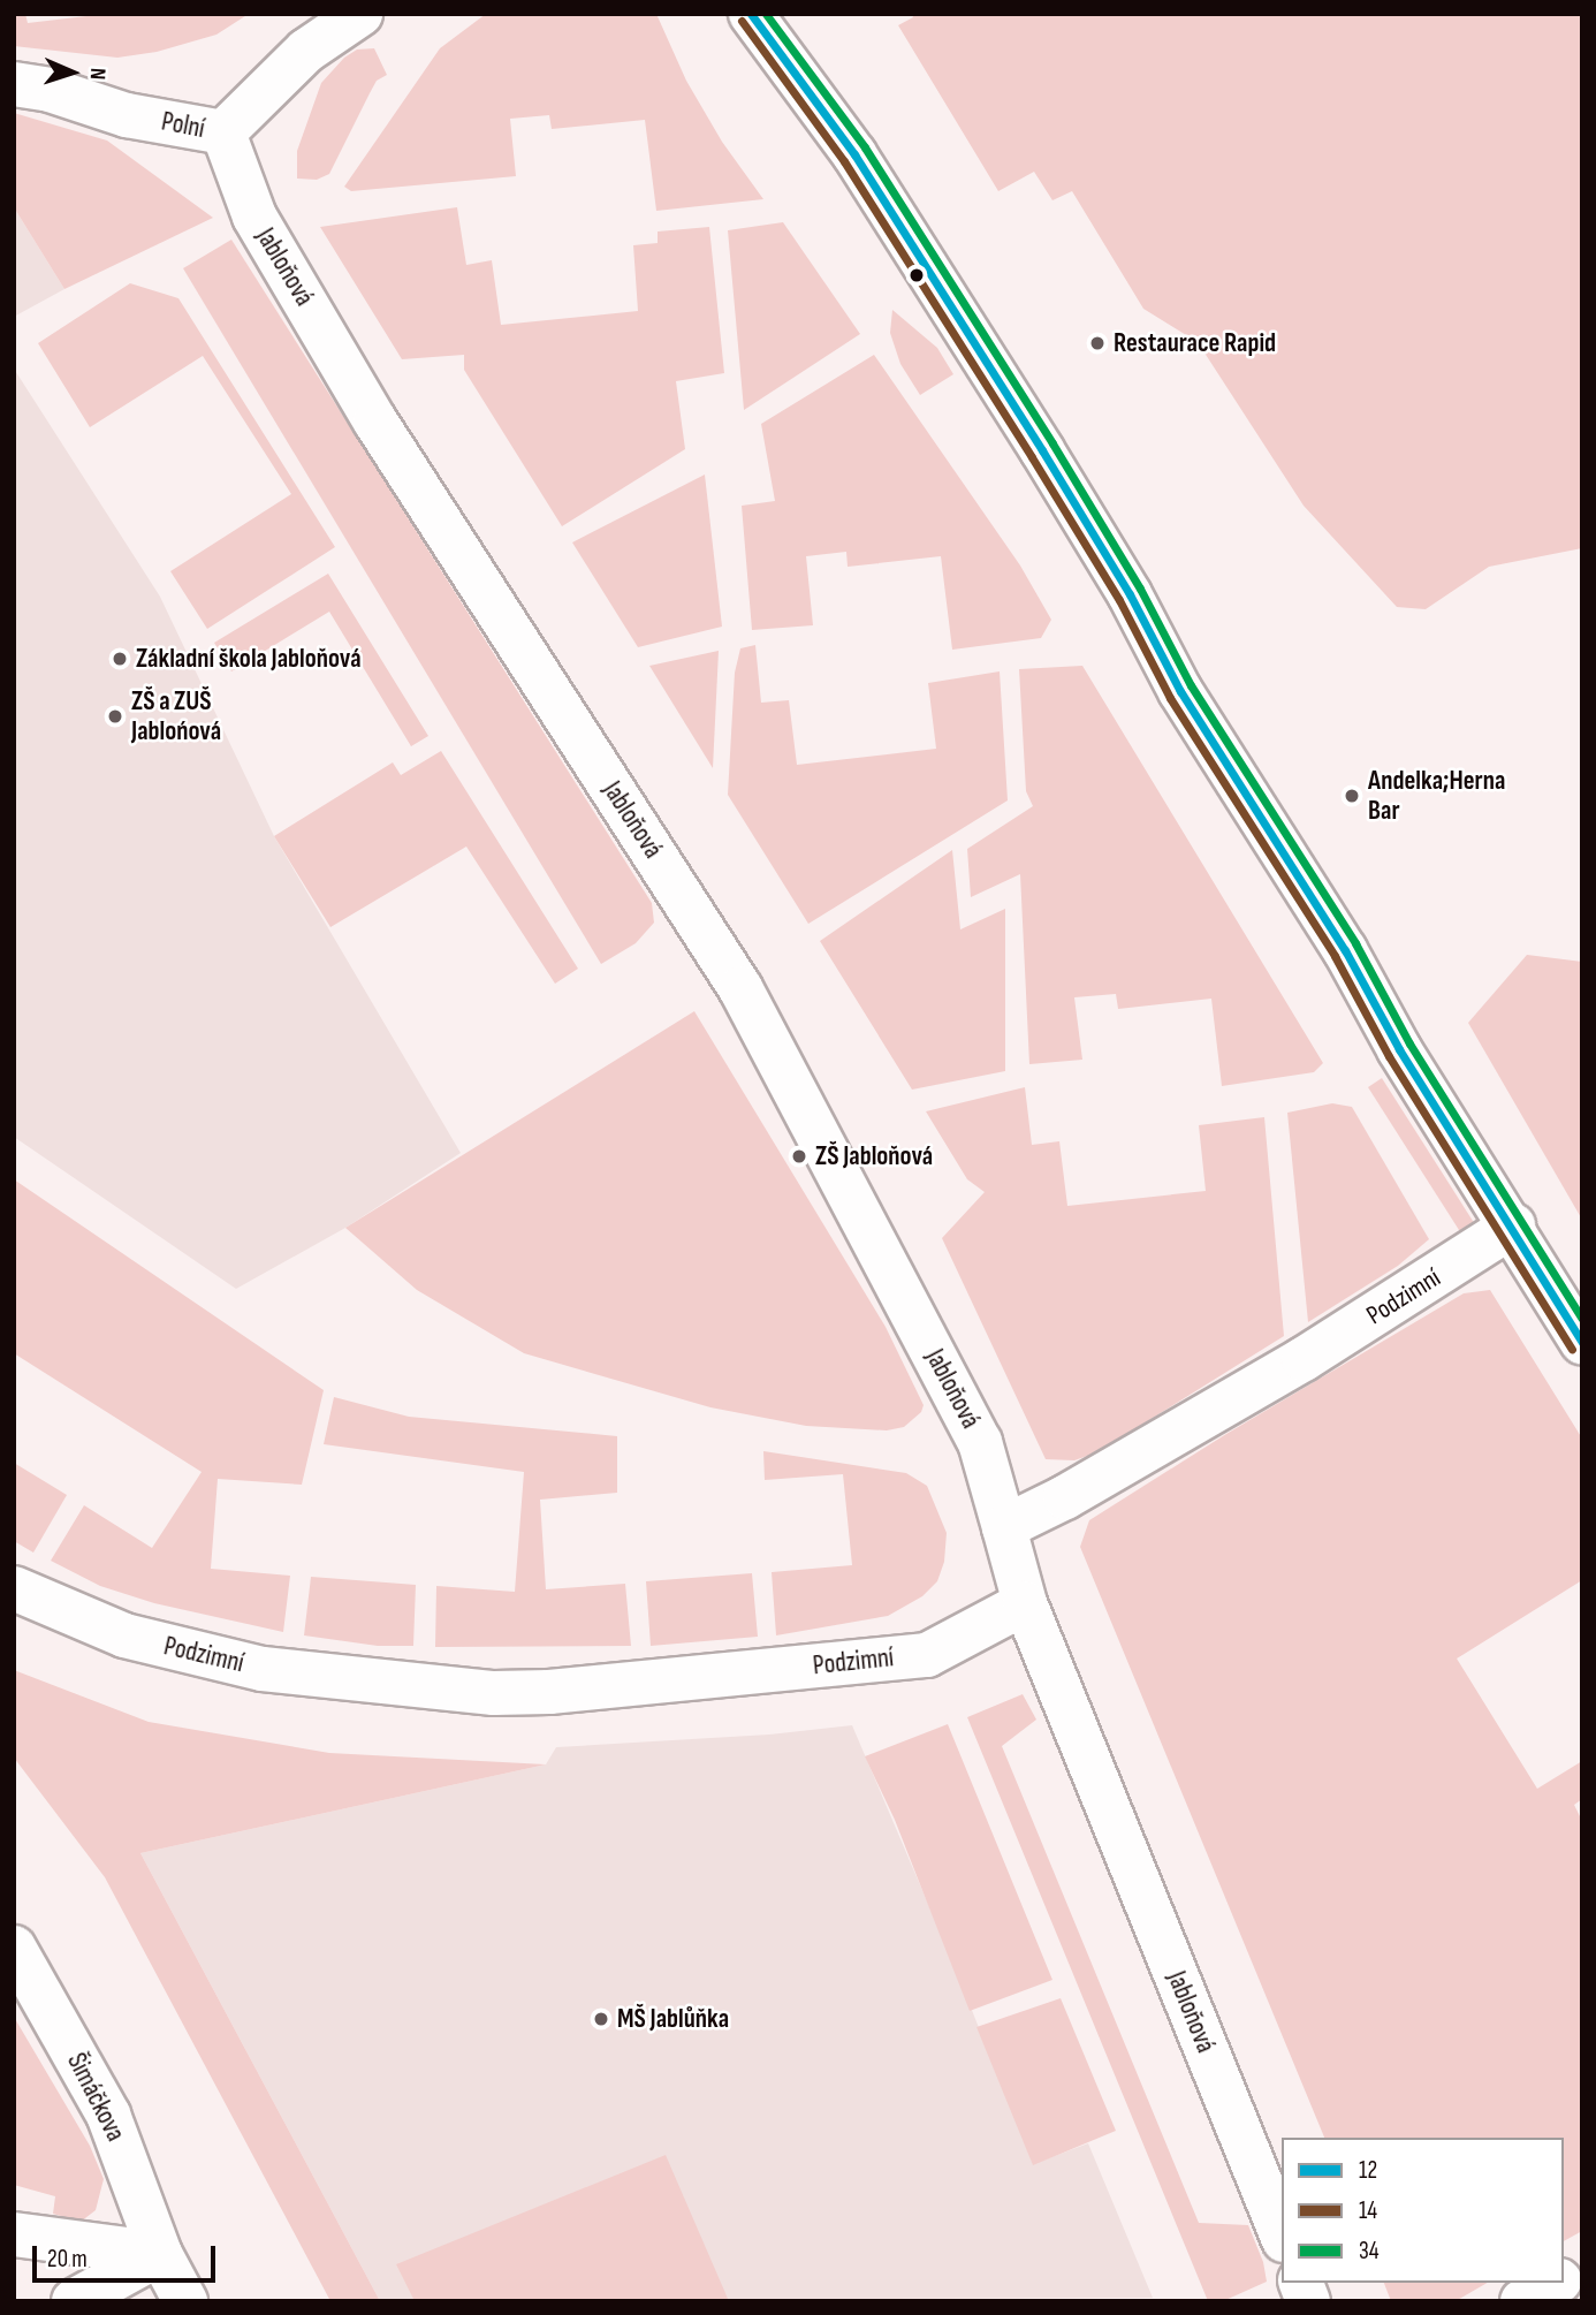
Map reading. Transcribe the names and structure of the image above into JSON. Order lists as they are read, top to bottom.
{
  "streets": {
    "street": [
      "Polní",
      "Jabloňová",
      "Podzimní",
      "Šimáčkova"
    ]
  },
  "crossings": [
    ["Polní", "Jabloňová"],
    ["Jabloňová", "Podzimní"]
  ],
  "places": [
    "Restaurace Rapid",
    "Základní škola Jabloňová",
    "ZŠ a ZUŠ Jablońová",
    "Andelka;Herna Bar",
    "ZŠ Jabloňová",
    "MŠ Jablůňka"
  ],
  "lines": ["transit line 12", "transit line 34", "transit line 14"],
  "legend": ["12", "14", "34"],
  "scale_bar": "20 m",
  "north": "right"
}
